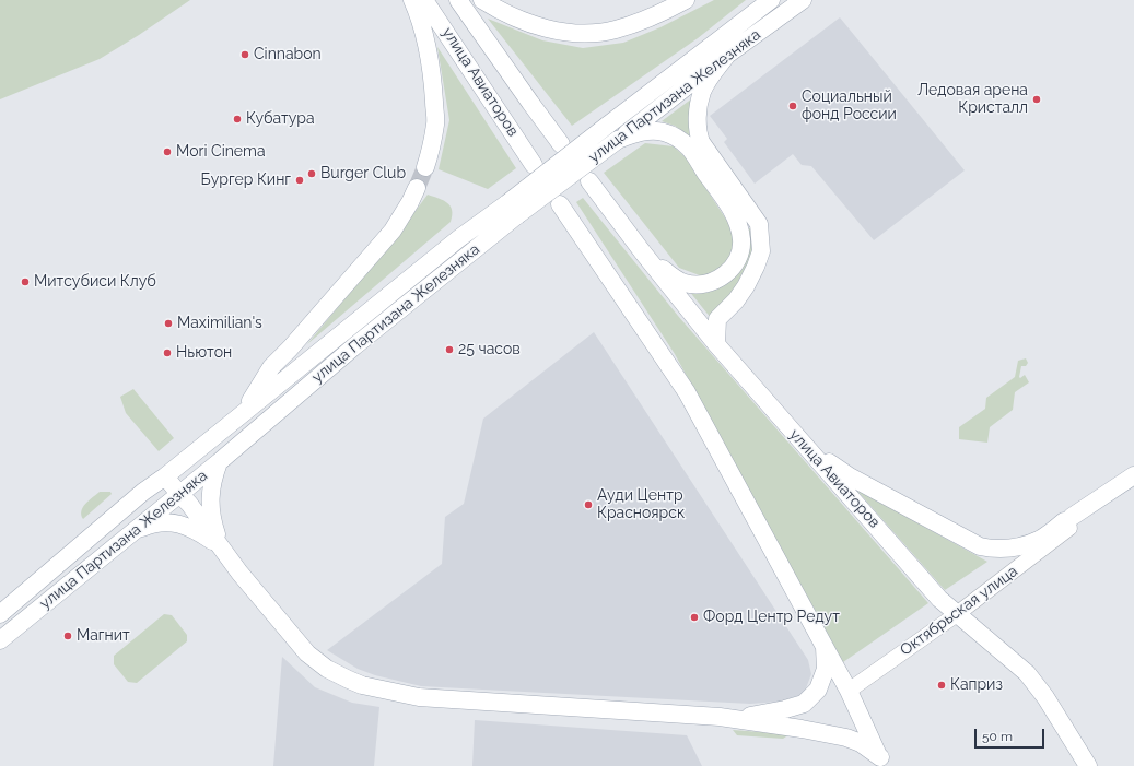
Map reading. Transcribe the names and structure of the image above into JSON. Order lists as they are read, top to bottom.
{
  "streets": {
    "main road": ["улица Авиаторов", "улица Партизана Железняка"],
    "street": ["Октябрьская улица"]
  },
  "crossings": [
    ["улица Авиаторов", "Октябрьская улица"]
  ],
  "places": [
    "Cinnabon",
    "Ледовая арена Кристалл",
    "Социальный фонд России",
    "Кубатура",
    "Mori Cinema",
    "Burger Club",
    "Бургер Кинг",
    "Митсубиси Клуб",
    "Maximilian's",
    "25 часов",
    "Ньютон",
    "Ауди Центр Красноярск",
    "Форд Центр Редут",
    "Магнит",
    "Каприз"
  ],
  "scale_bar": "50 m"
}
